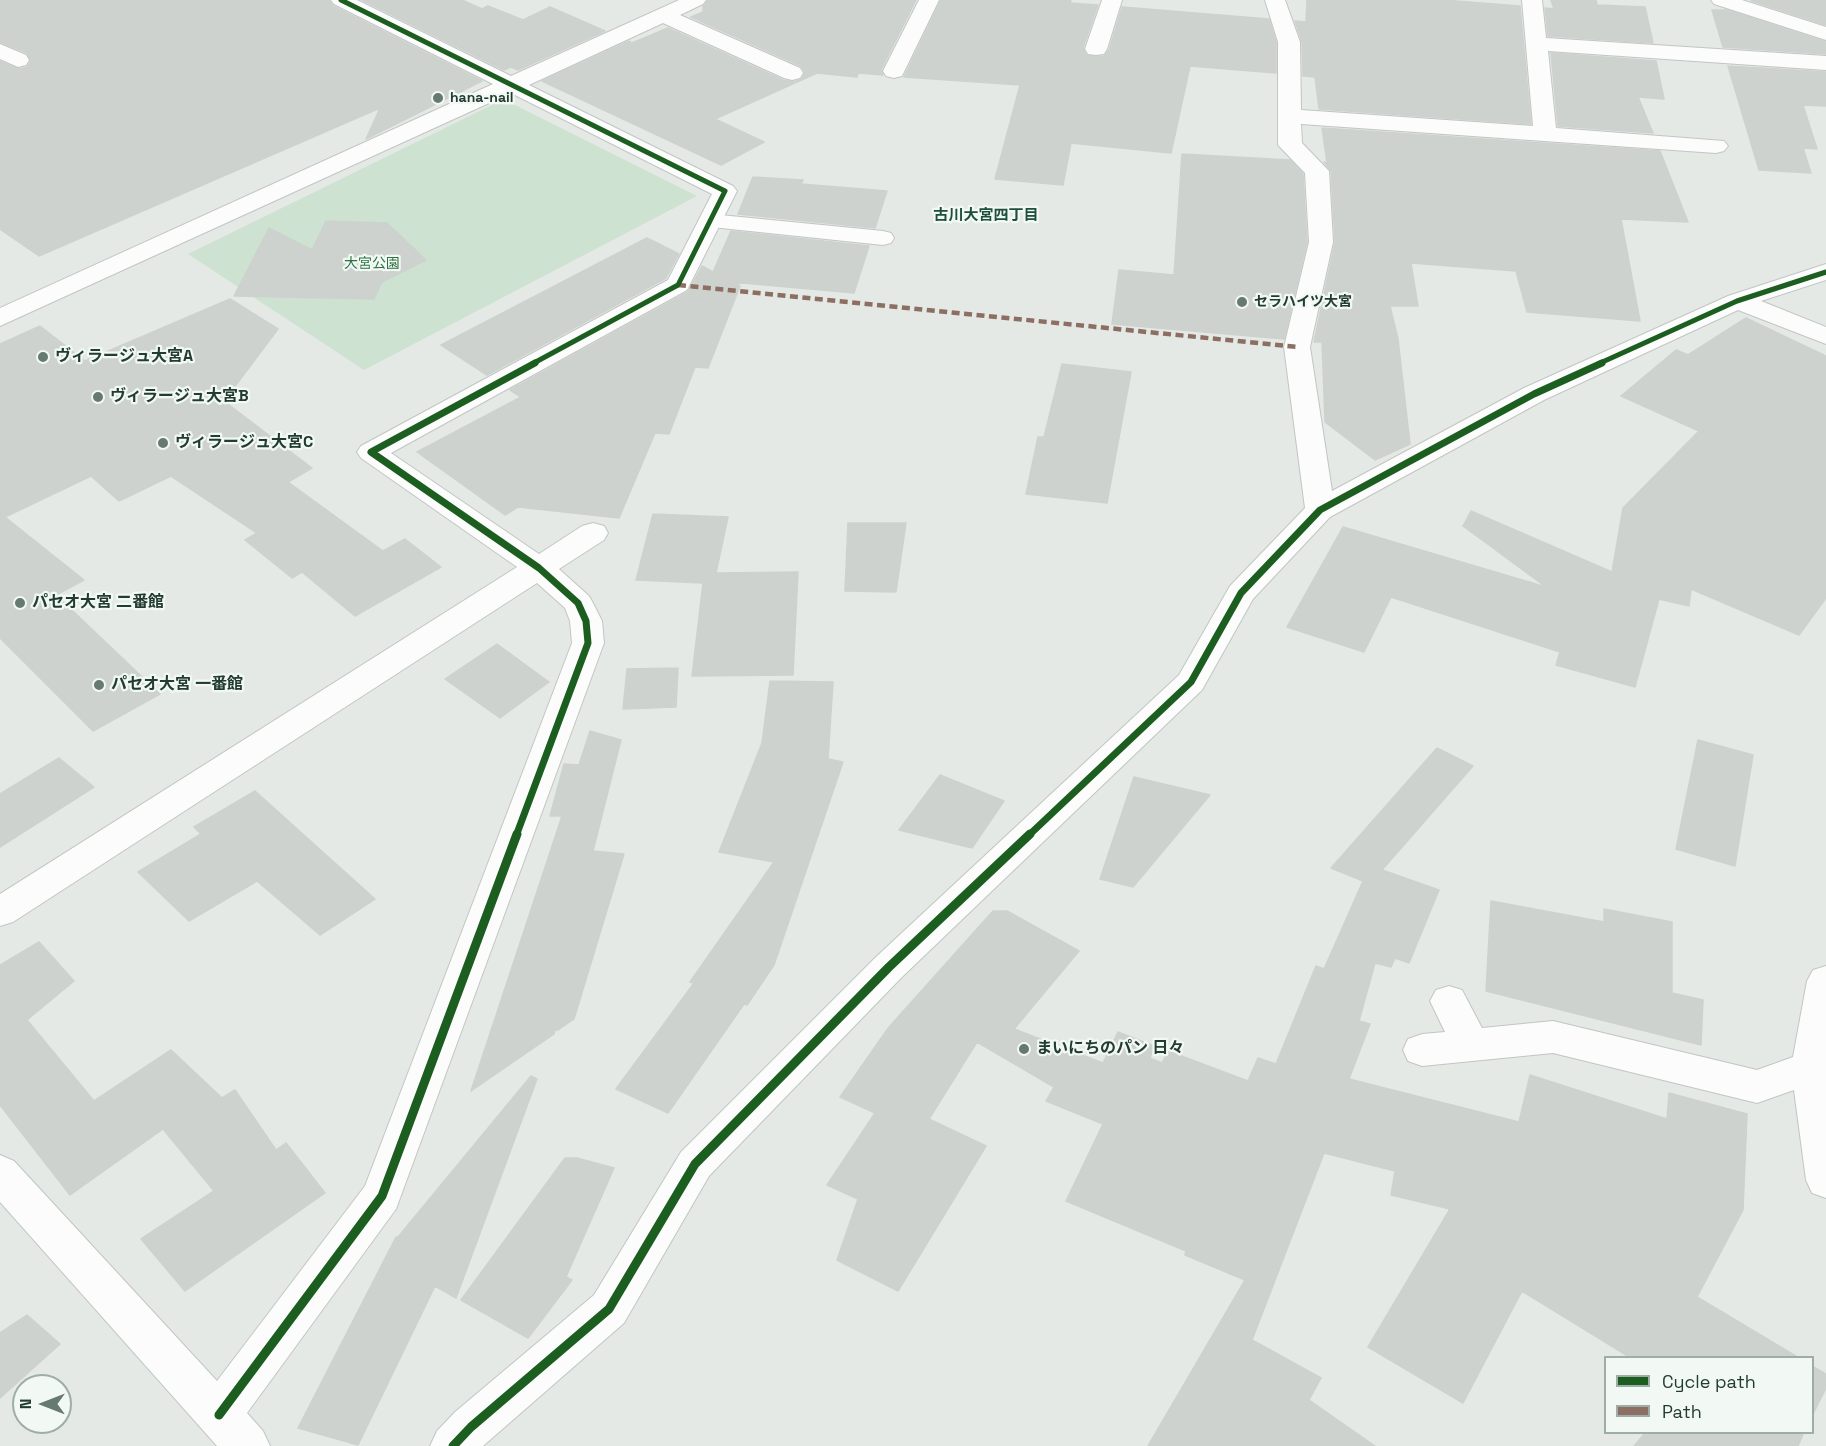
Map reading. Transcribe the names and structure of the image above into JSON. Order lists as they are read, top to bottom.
{
  "districts": ["古川大宮四丁目"],
  "parks": ["大宮公園"],
  "places": [
    "hana-nail",
    "セラハイツ大宮",
    "ヴィラージュ大宮A",
    "ヴィラージュ大宮B",
    "ヴィラージュ大宮C",
    "パセオ大宮 二番館",
    "パセオ大宮 一番館",
    "まいにちのパン 日々"
  ],
  "legend": ["Cycle path", "Path"],
  "north": "left"
}
